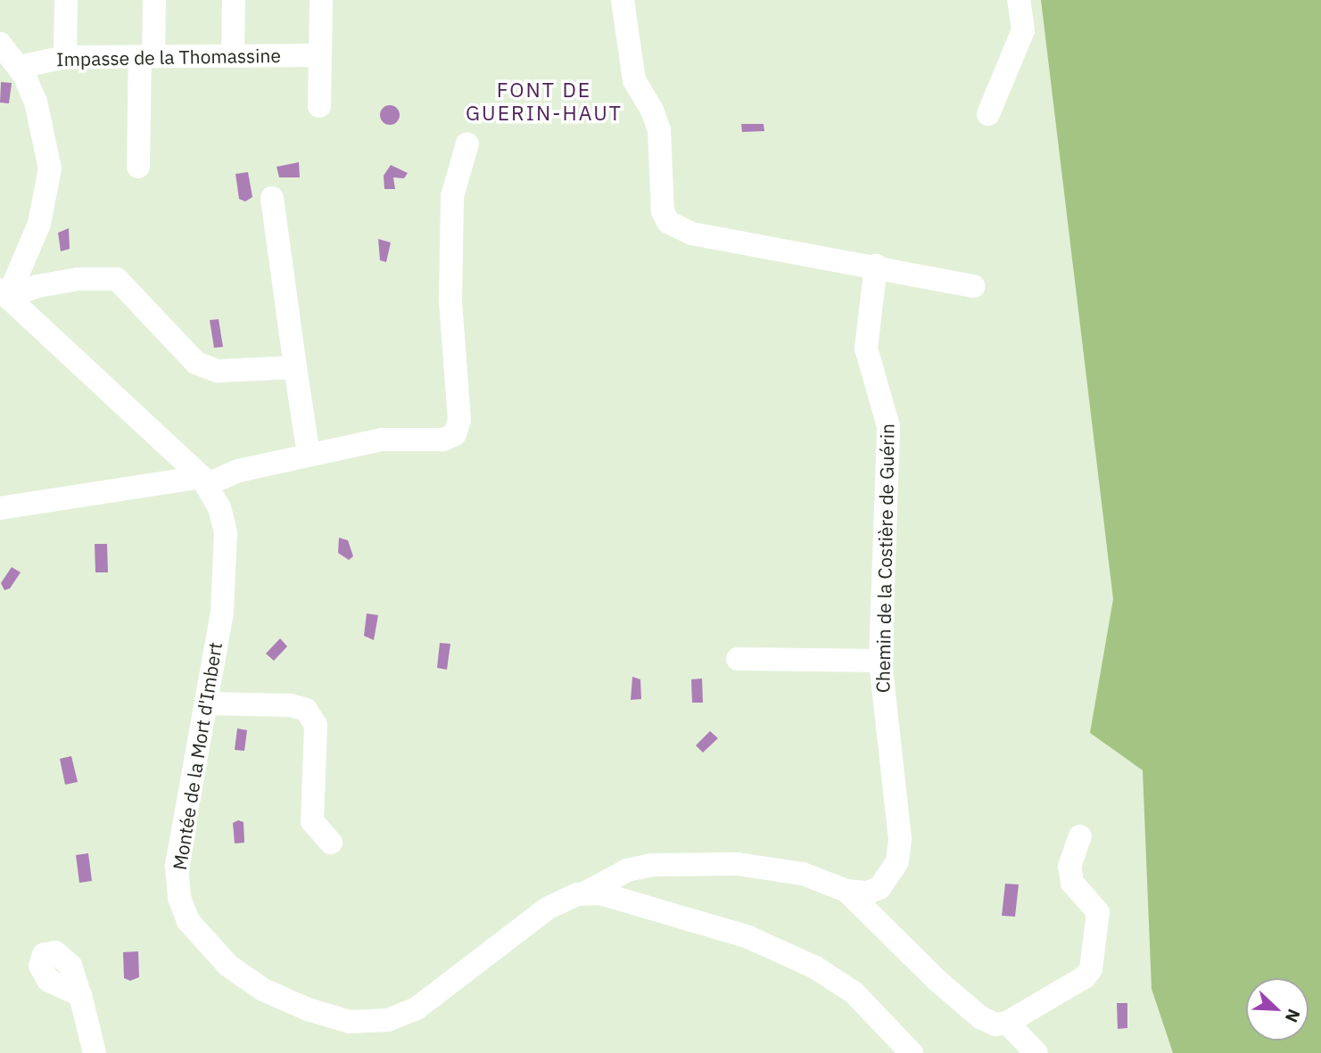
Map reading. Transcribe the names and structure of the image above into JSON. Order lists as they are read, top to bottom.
{
  "streets": {
    "street": ["Impasse de la Thomassine", "Chemin de la Costière de Guérin", "Montée de la Mort d'Imbert"]
  },
  "crossings": [
    ["Chemin de la Costière de Guérin", "Montée de la Mort d'Imbert"]
  ],
  "districts": ["FONT DE GUERIN-HAUT"],
  "north": "bottom right"
}
